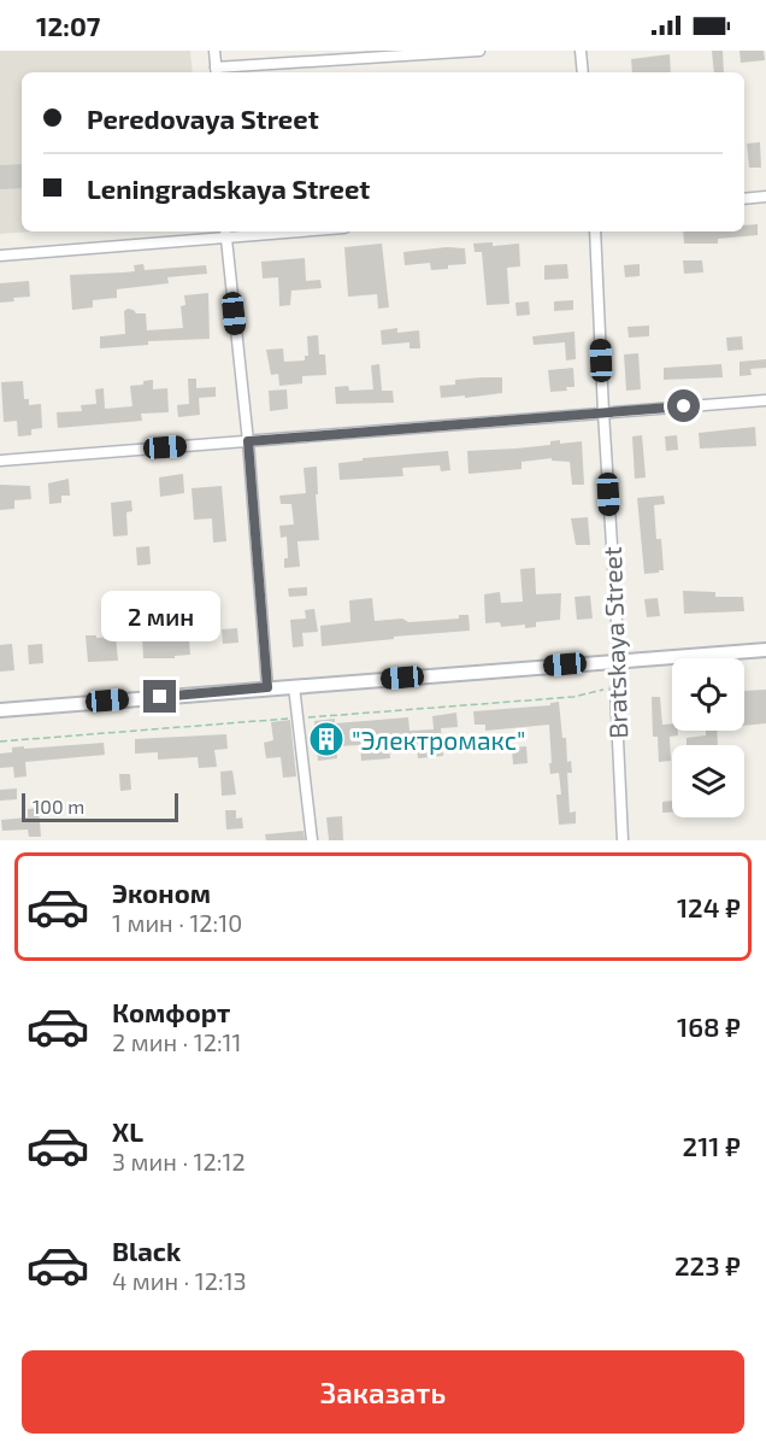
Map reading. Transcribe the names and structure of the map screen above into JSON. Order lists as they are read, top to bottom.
{
  "streets": {
    "street": ["Bratskaya Street"]
  },
  "places": {
    "building": ["\"Электромакс\""]
  },
  "scale_bar": "100 m",
  "page": {
    "status": "12:07",
    "banner": ["Peredovaya Street", "Leningradskaya Street"],
    "bubble": "2 мин",
    "scale": "100 m",
    "list": [
      {
        "name": "Эконом",
        "note": "1 мин · 12:10",
        "value": "124 ₽"
      },
      {
        "name": "Комфорт",
        "note": "2 мин · 12:11",
        "value": "168 ₽"
      },
      {
        "name": "XL",
        "note": "3 мин · 12:12",
        "value": "211 ₽"
      },
      {
        "name": "Black",
        "note": "4 мин · 12:13",
        "value": "223 ₽"
      }
    ],
    "buttons": "Заказать"
  }
}
